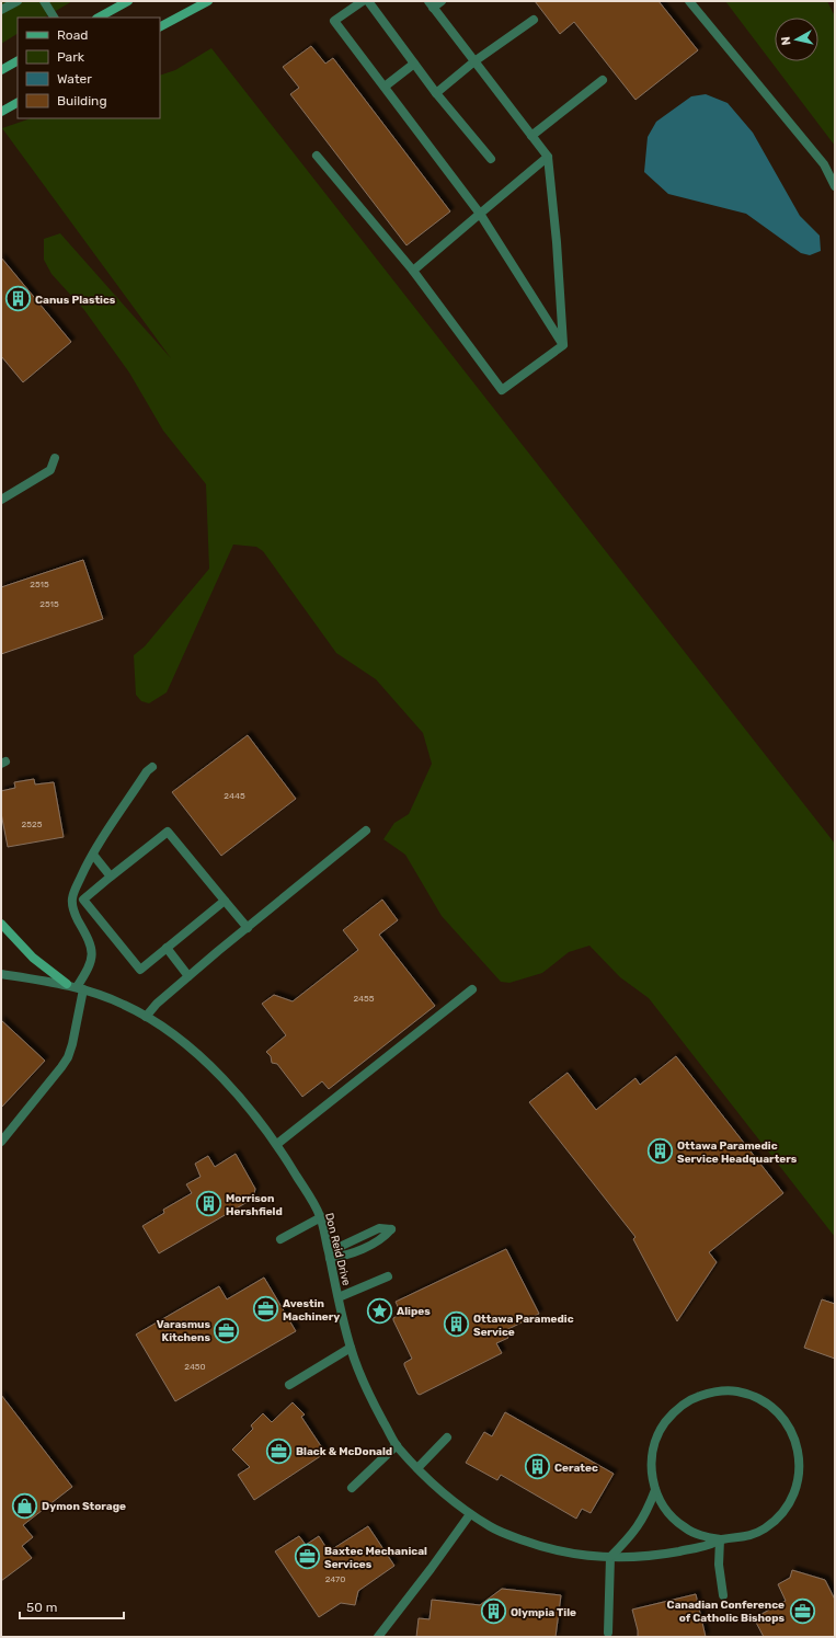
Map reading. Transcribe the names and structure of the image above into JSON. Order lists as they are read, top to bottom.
{
  "streets": {
    "street": ["Don Reid Drive"]
  },
  "places": {
    "building": [
      "Canus Plastics",
      "Ottawa Paramedic Service Headquarters",
      "Morrison Hershfield",
      "Ottawa Paramedic Service",
      "Ceratec",
      "Olympia Tile"
    ],
    "office": [
      "Avestin Machinery",
      "Varasmus Kitchens",
      "Black & McDonald",
      "Baxtec Mechanical Services",
      "Canadian Conference of Catholic Bishops"
    ],
    "place": ["Alipes"],
    "shop": ["Dymon Storage"]
  },
  "house_numbers": [
    "2515",
    "2515",
    "2445",
    "2525",
    "2455",
    "2450",
    "2470"
  ],
  "legend": [
    "Road",
    "Park",
    "Water",
    "Building"
  ],
  "scale_bar": "50 m",
  "north": "left"
}
